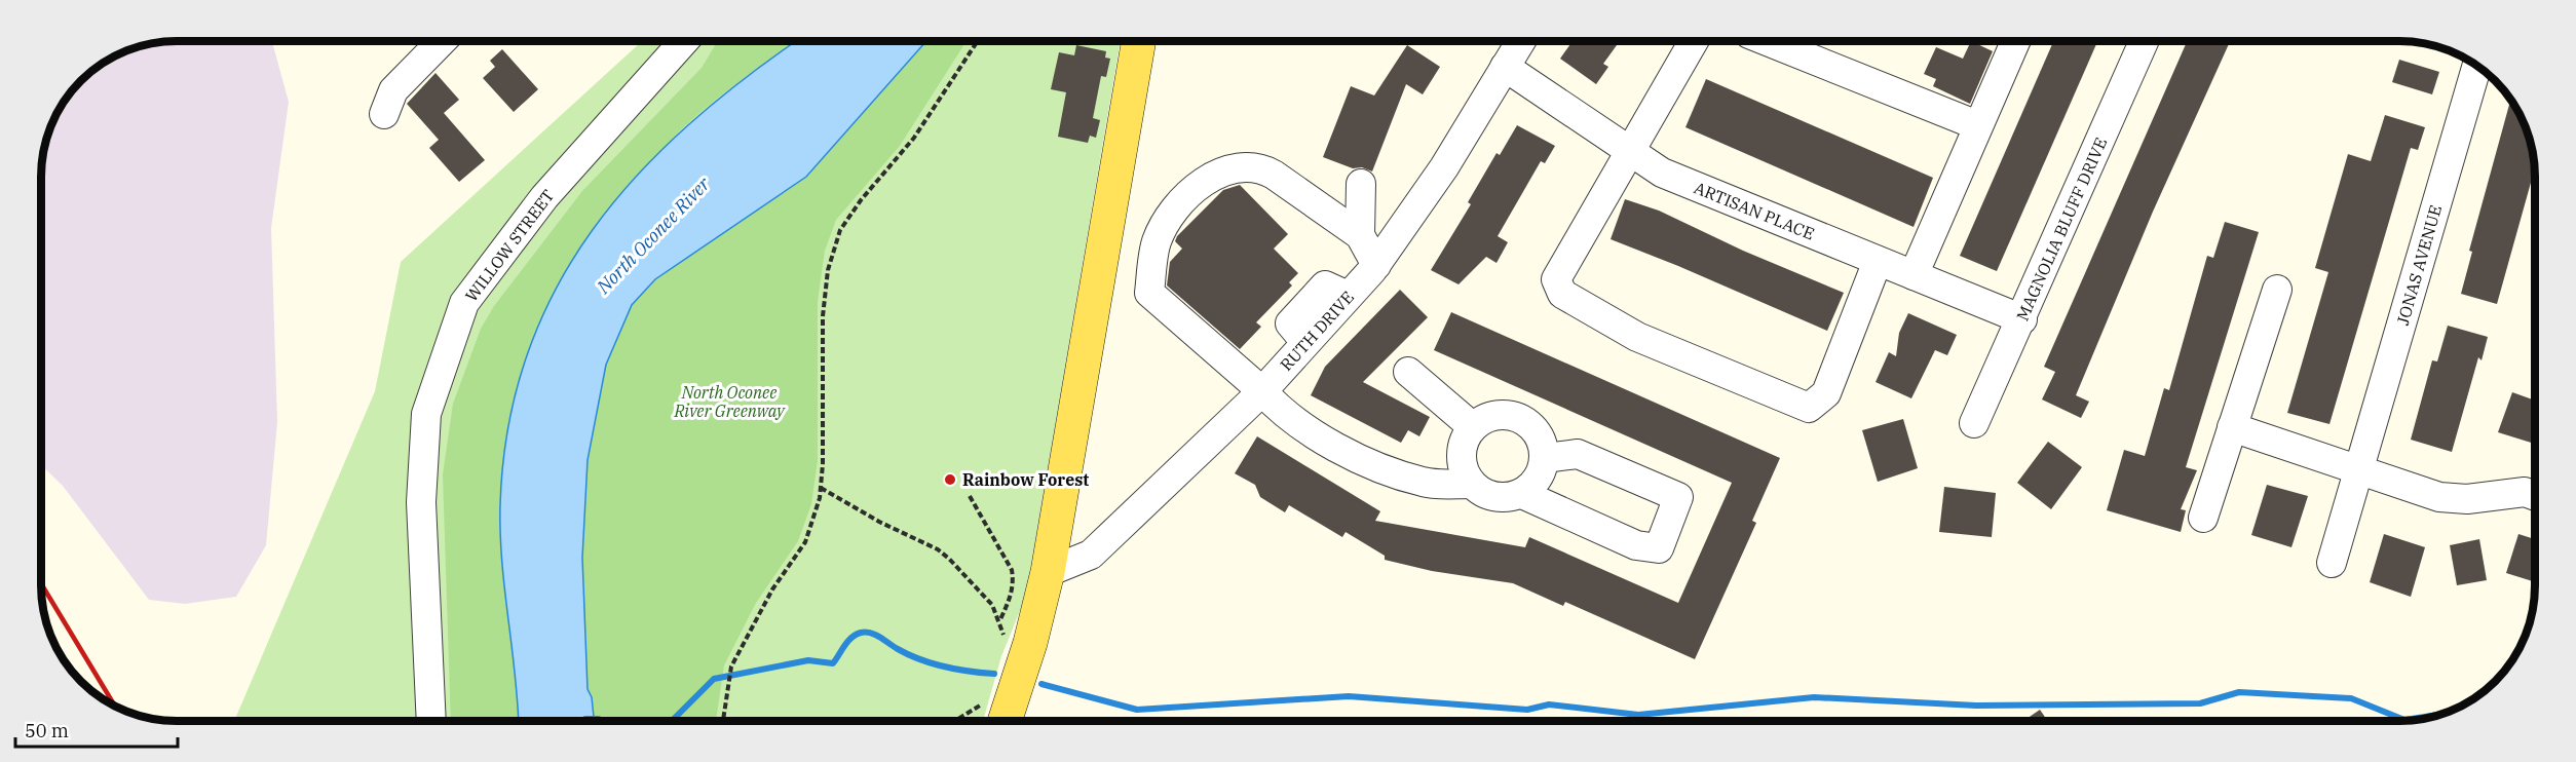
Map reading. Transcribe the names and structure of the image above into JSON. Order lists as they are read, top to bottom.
{
  "streets": {
    "street": [
      "ARTISAN PLACE",
      "MAGNOLIA BLUFF DRIVE",
      "WILLOW STREET",
      "JONAS AVENUE",
      "RUTH DRIVE"
    ]
  },
  "crossings": [
    ["ARTISAN PLACE", "MAGNOLIA BLUFF DRIVE"],
    ["ARTISAN PLACE", "RUTH DRIVE"]
  ],
  "water": ["North Oconee River"],
  "parks": ["North Oconee River Greenway"],
  "places": ["Rainbow Forest"],
  "scale_bar": "50 m"
}
